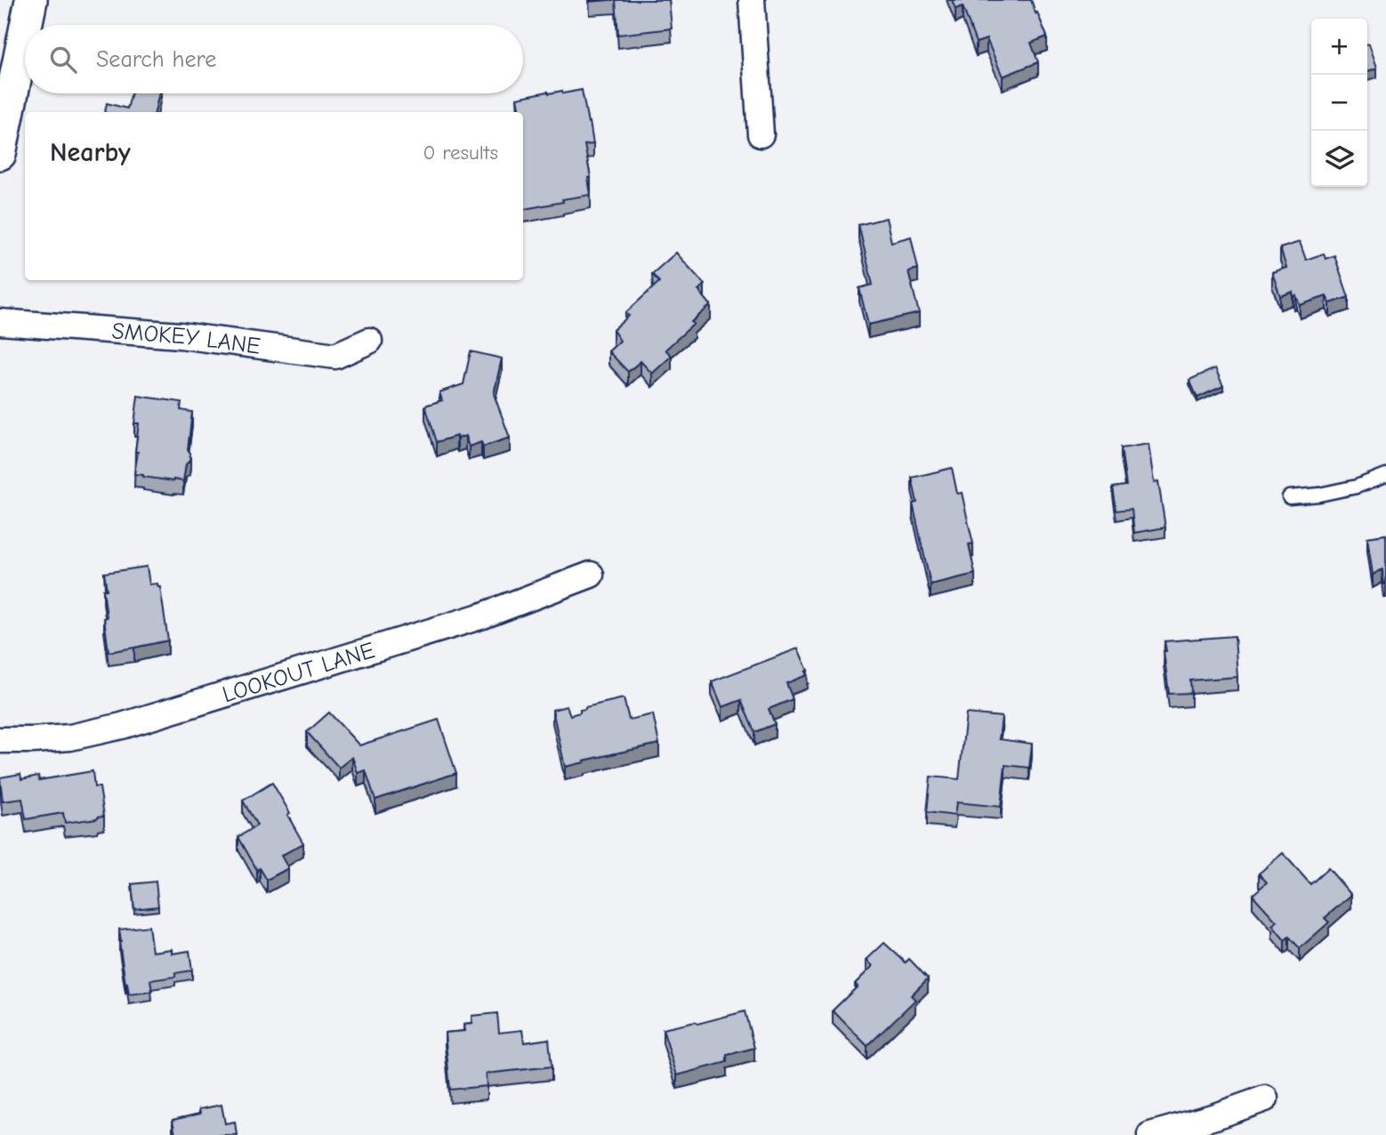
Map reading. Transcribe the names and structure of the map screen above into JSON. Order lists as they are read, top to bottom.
{
  "streets": {
    "street": ["SMOKEY LANE", "LOOKOUT LANE"]
  },
  "page": {
    "map_buttons": ["+", "−"],
    "search": "Search here",
    "heading": ["Nearby", "0 results"]
  }
}
